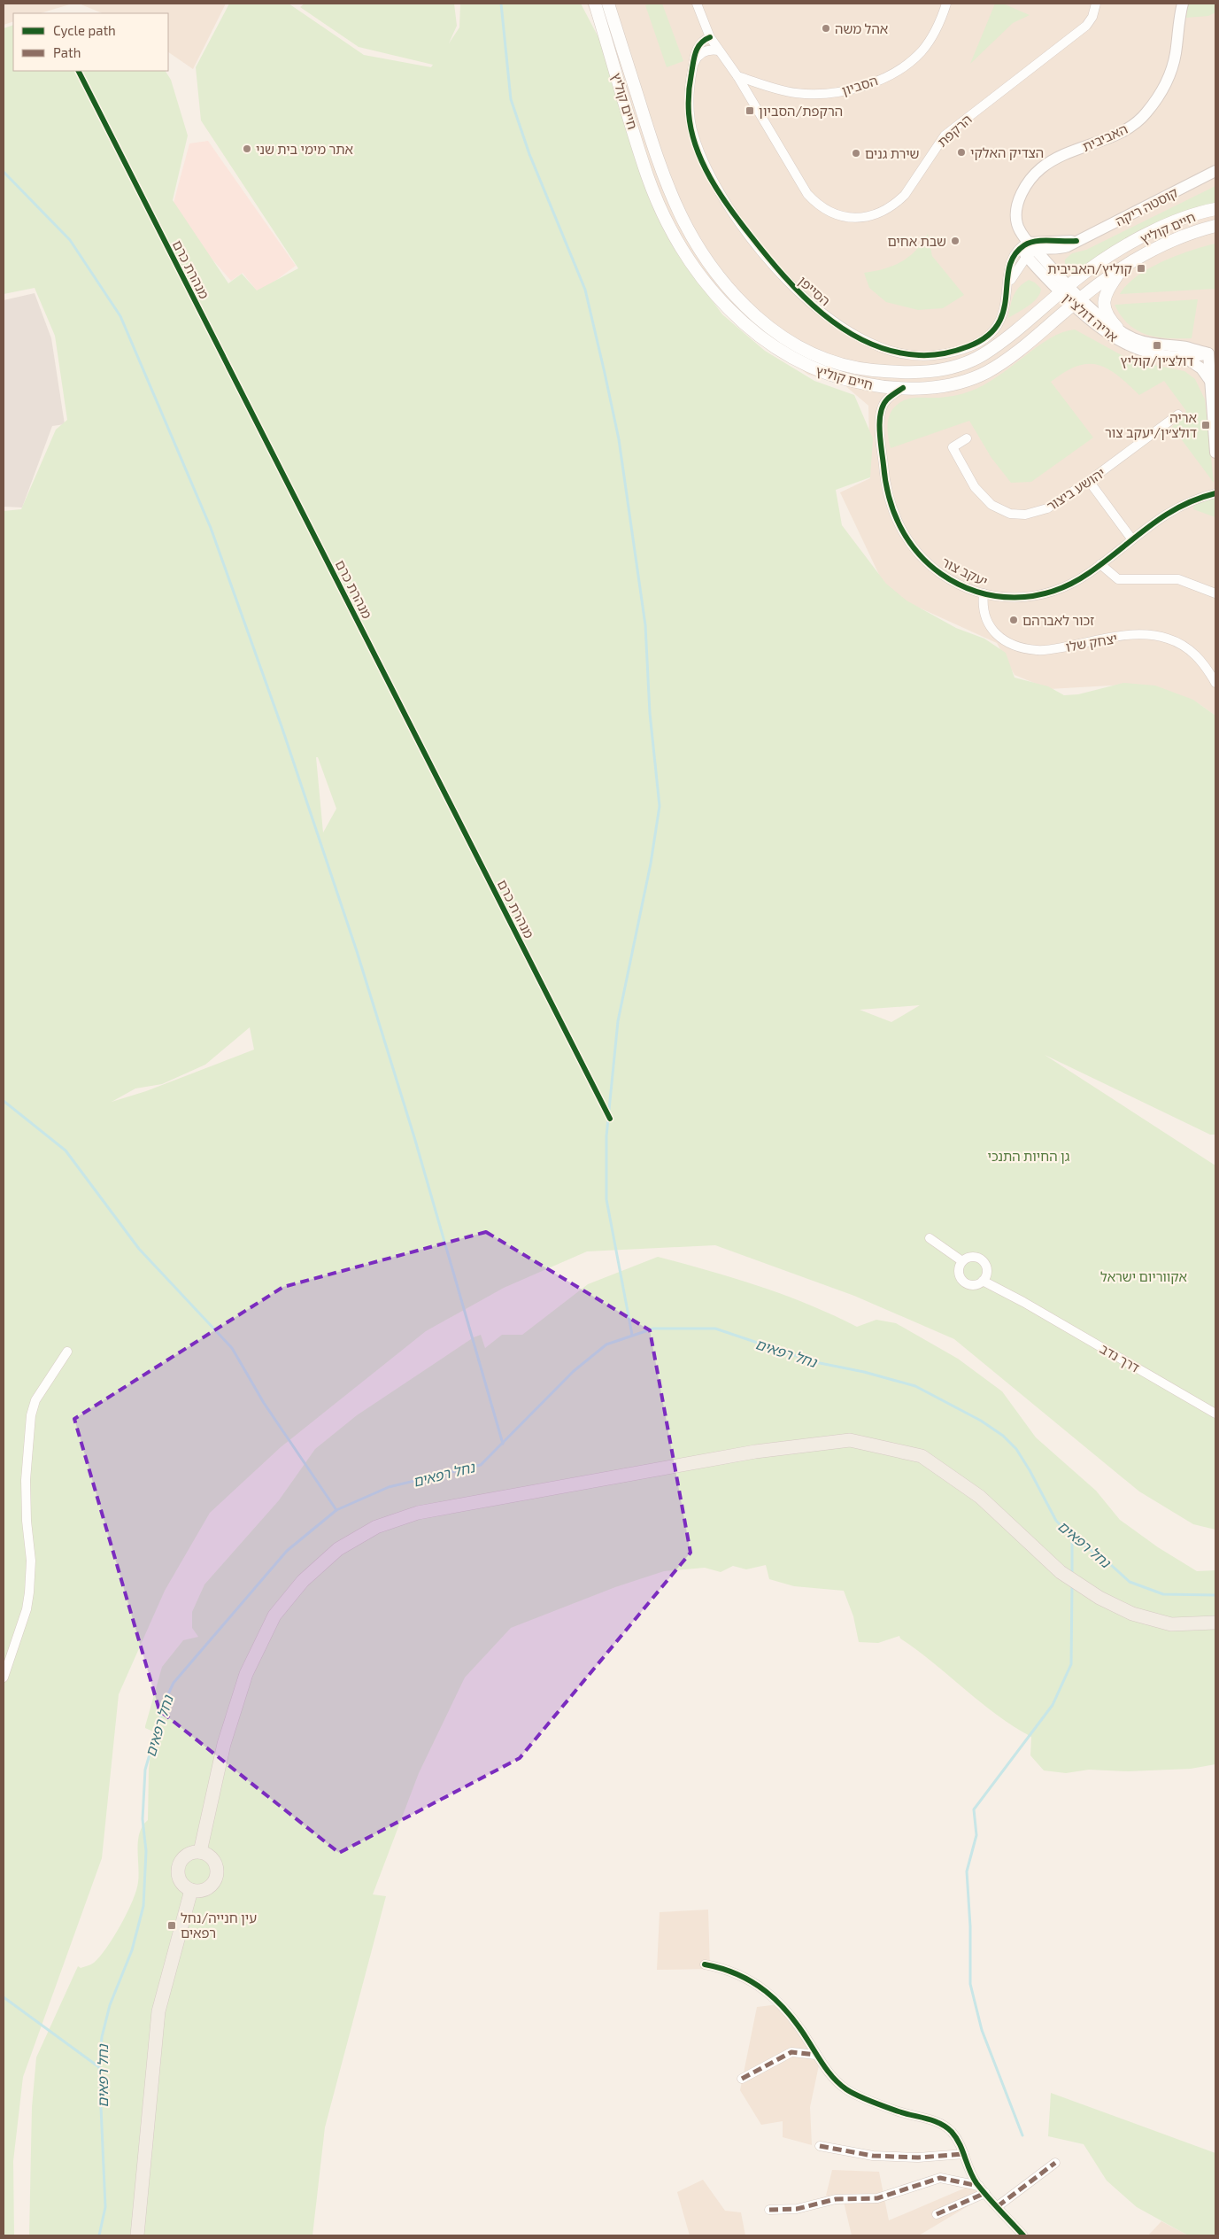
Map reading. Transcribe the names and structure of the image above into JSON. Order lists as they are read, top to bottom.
{
  "streets": {
    "main road": ["חיים קוליץ"],
    "street": [
      "הסביון",
      "הרקפת",
      "האביבית",
      "קוסטה ריקה",
      "הסייפן",
      "אריה דולצ'ין",
      "יהושע ביצור",
      "יעקב צור",
      "יצחק שלו",
      "דרך נדב"
    ],
    "cycle path": ["מנהרת כרם"]
  },
  "crossings": [
    ["הסביון", "הרקפת"],
    ["חיים קוליץ", "אריה דולצ'ין"],
    ["חיים קוליץ", "יעקב צור"],
    ["הרקפת", "הסייפן"],
    ["האביבית", "קוסטה ריקה"],
    ["האביבית", "הסייפן"],
    ["האביבית", "אריה דולצ'ין"],
    ["קוסטה ריקה", "הסייפן"],
    ["קוסטה ריקה", "אריה דולצ'ין"],
    ["הסייפן", "אריה דולצ'ין"],
    ["יעקב צור", "יצחק שלו"]
  ],
  "water": ["נחל רפאים"],
  "parks": ["גן החיות התנכי", "אקווריום ישראל"],
  "places": {
    "other": [
      "אהל משה",
      "אתר מימי בית שני",
      "הצדיק האלקי",
      "שירת גנים",
      "שבת אחים",
      "זכור לאברהם"
    ],
    "transit": [
      "הרקפת/הסביון",
      "קוליץ/האביבית",
      "דולצ׳ין/קוליץ",
      "אריה דולצ׳ין/יעקב צור",
      "עין חנייה/נחל רפאים"
    ]
  },
  "legend": ["Cycle path", "Path"]
}
